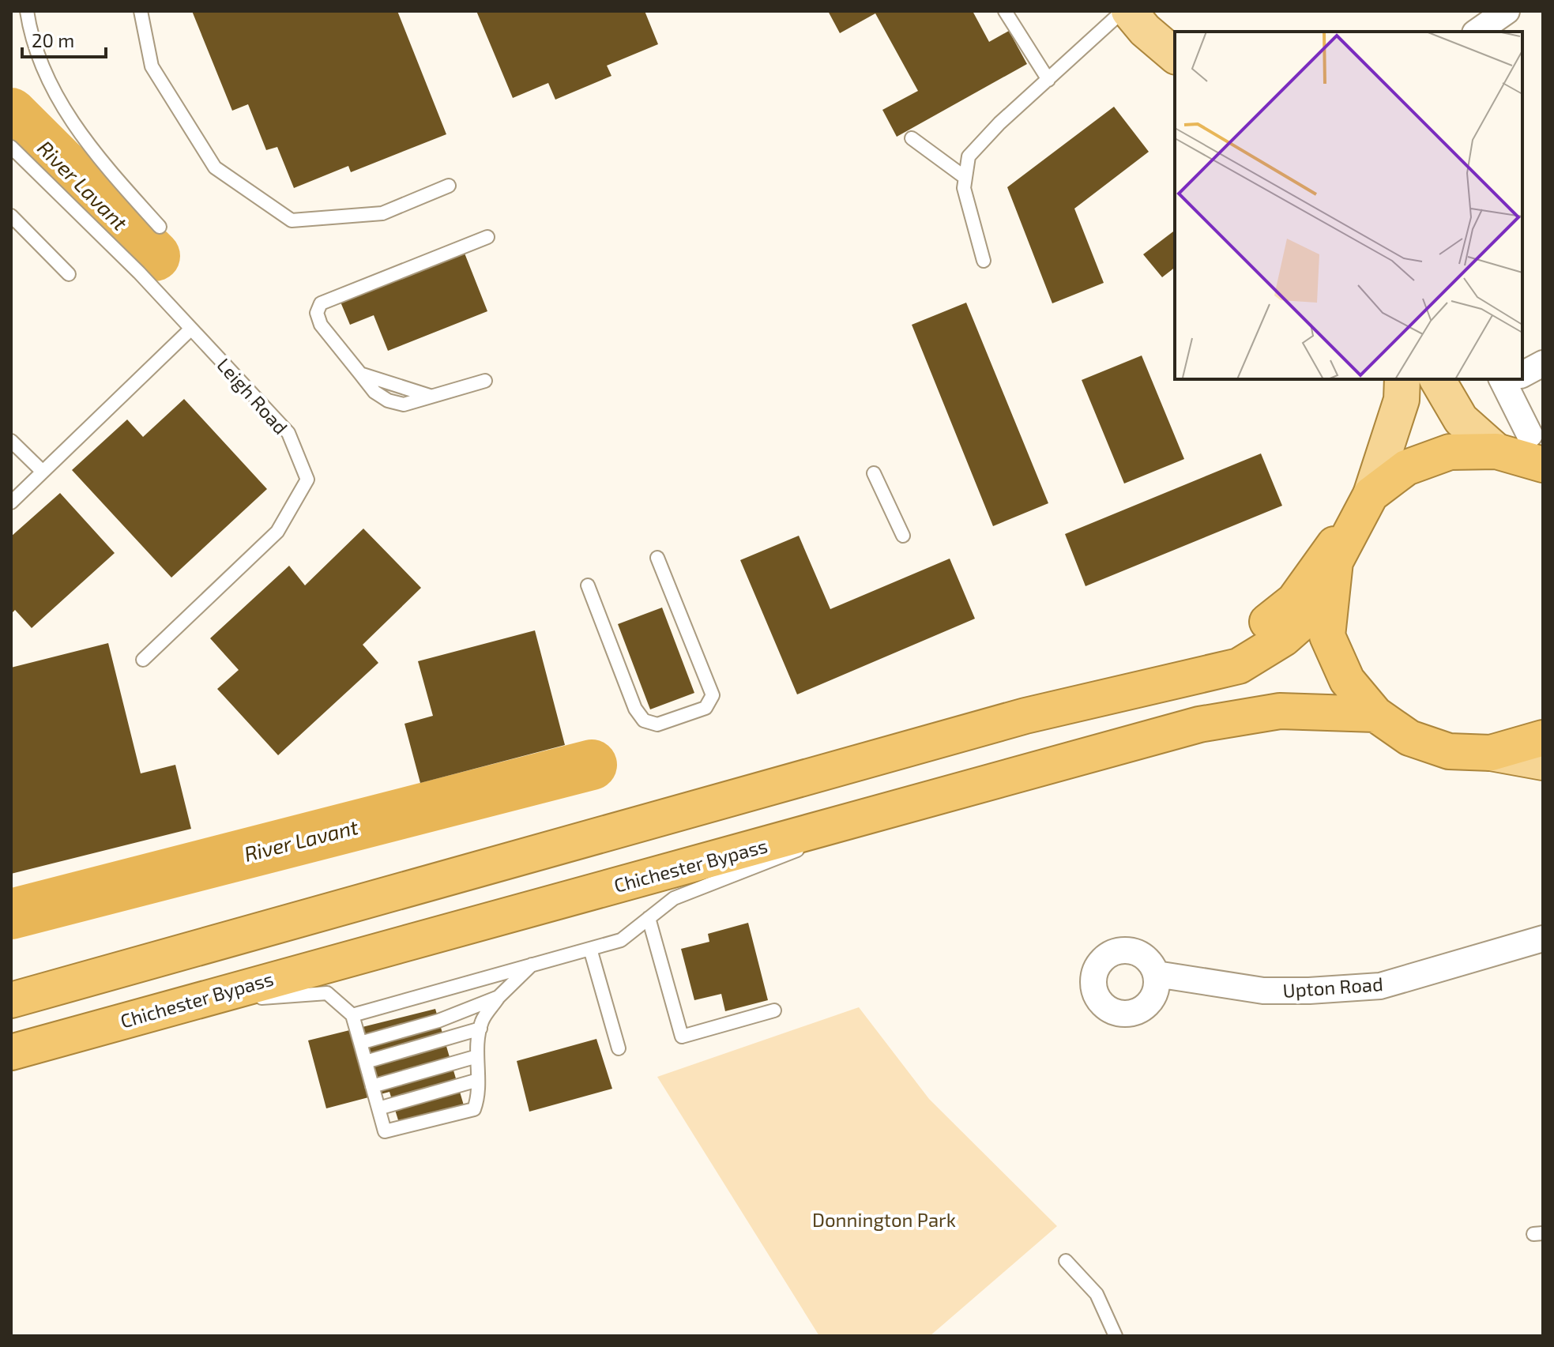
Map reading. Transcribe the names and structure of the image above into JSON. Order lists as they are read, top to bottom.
{
  "streets": {
    "highway": ["Chichester Bypass"],
    "street": ["Upton Road"],
    "lane": ["Leigh Road"]
  },
  "water": ["River Lavant"],
  "parks": ["Donnington Park"],
  "scale_bar": "20 m"
}
